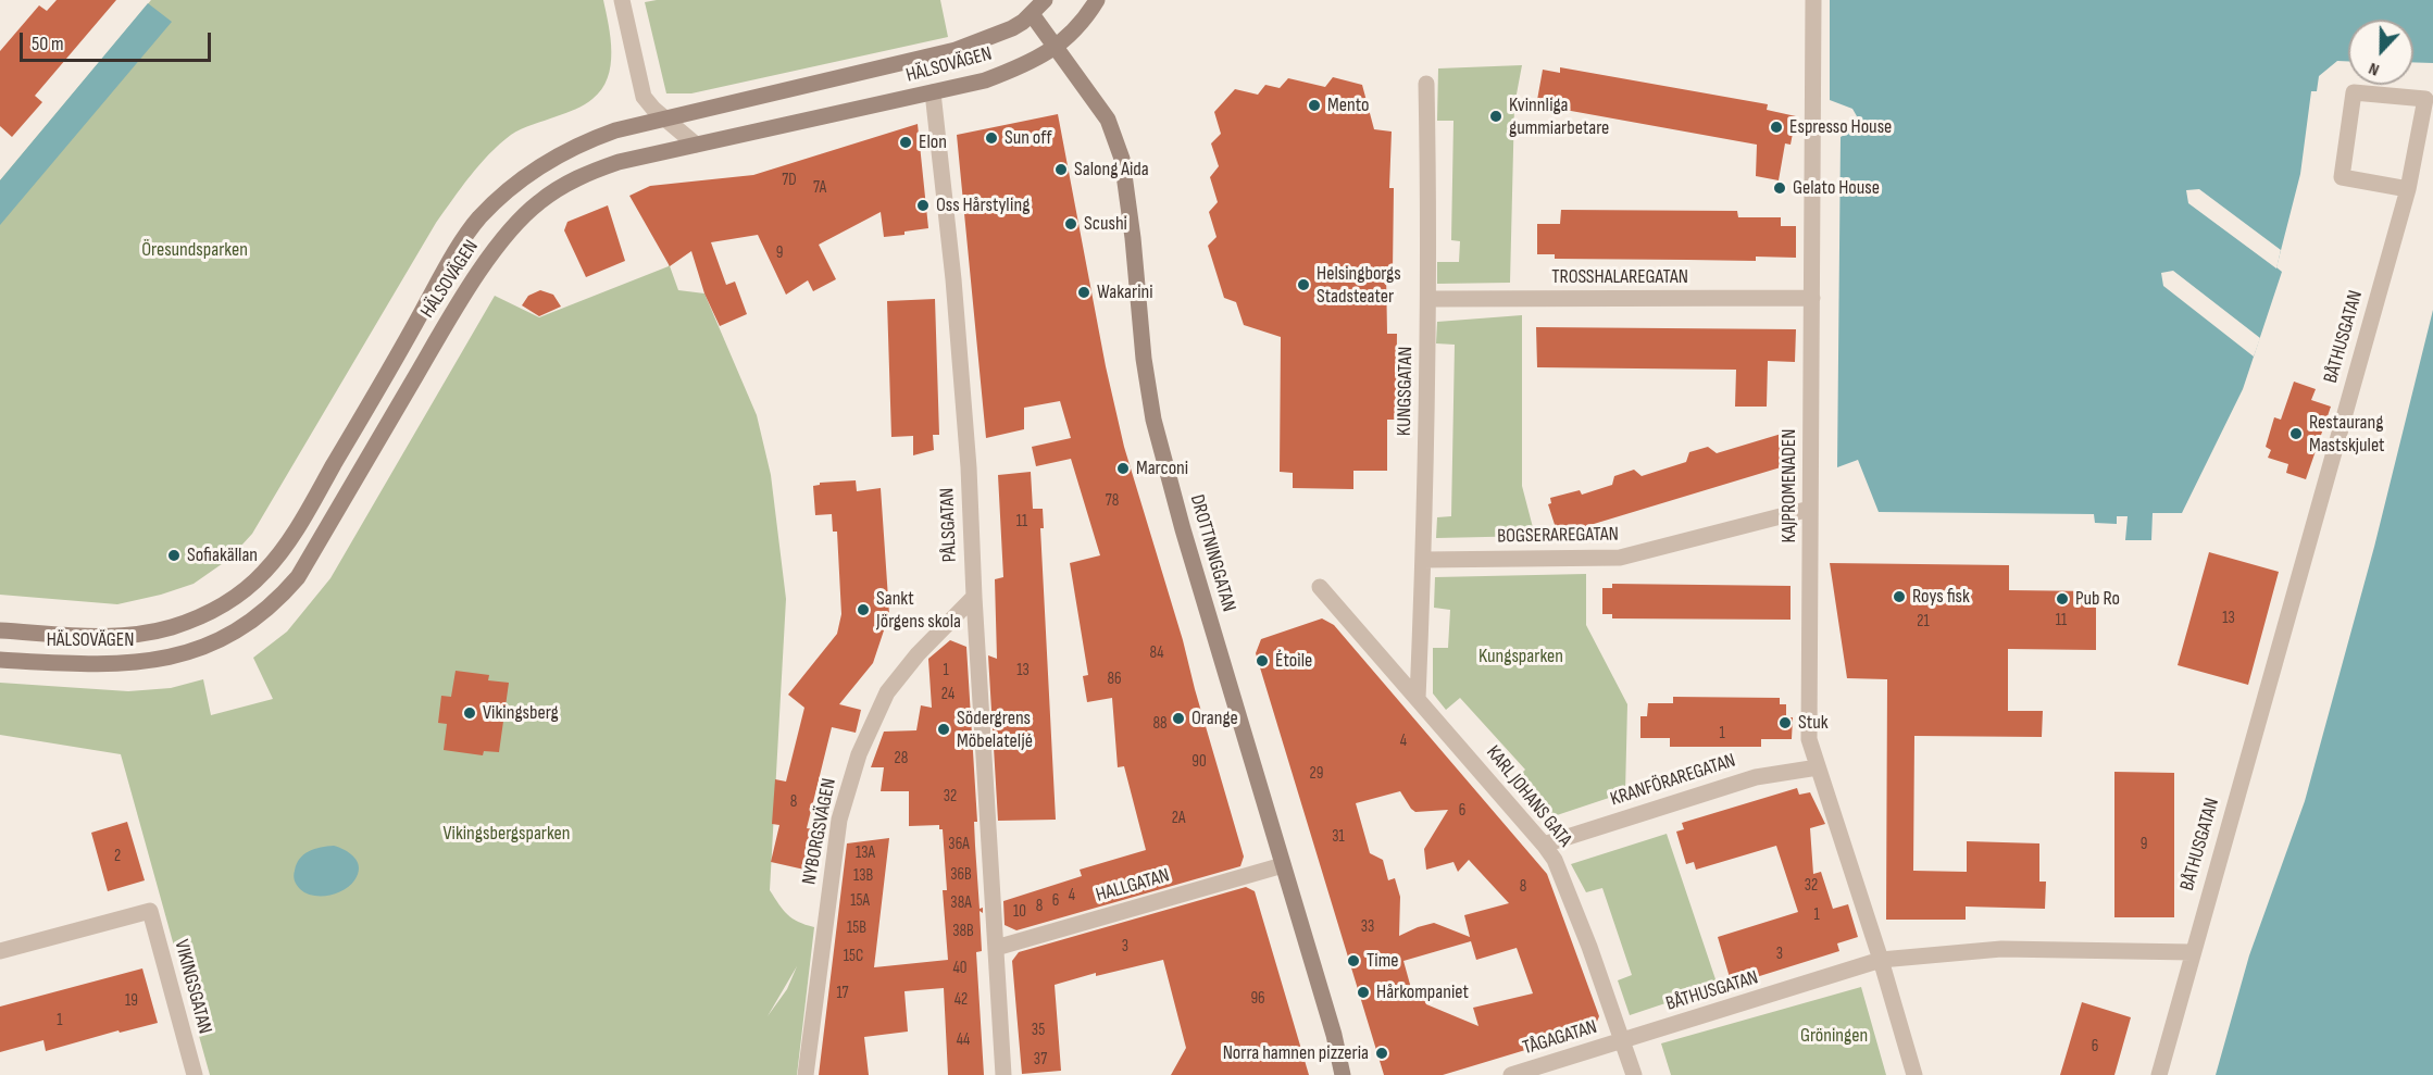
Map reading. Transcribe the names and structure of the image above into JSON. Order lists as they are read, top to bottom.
{
  "streets": {
    "main road": ["HÄLSOVÄGEN", "DROTTNINGGATAN"],
    "street": [
      "TROSSHALAREGATAN",
      "BÅTHUSGATAN",
      "KUNGSGATAN",
      "KAJPROMENADEN",
      "PÅLSGATAN",
      "BOGSERAREGATAN",
      "KRANFÖRAREGATAN",
      "KARL JOHANS GATA",
      "NYBORGSVÄGEN",
      "HALLGATAN",
      "VIKINGSGATAN",
      "TÅGAGATAN"
    ]
  },
  "crossings": [
    ["HÄLSOVÄGEN", "PÅLSGATAN"],
    ["HÄLSOVÄGEN", "DROTTNINGGATAN"],
    ["TROSSHALAREGATAN", "KUNGSGATAN"],
    ["TROSSHALAREGATAN", "KAJPROMENADEN"],
    ["BÅTHUSGATAN", "KAJPROMENADEN"],
    ["BÅTHUSGATAN", "KARL JOHANS GATA"],
    ["BÅTHUSGATAN", "TÅGAGATAN"],
    ["KUNGSGATAN", "BOGSERAREGATAN"],
    ["KUNGSGATAN", "KARL JOHANS GATA"],
    ["KAJPROMENADEN", "BOGSERAREGATAN"],
    ["KAJPROMENADEN", "KRANFÖRAREGATAN"],
    ["PÅLSGATAN", "NYBORGSVÄGEN"],
    ["PÅLSGATAN", "HALLGATAN"],
    ["DROTTNINGGATAN", "HALLGATAN"],
    ["KRANFÖRAREGATAN", "KARL JOHANS GATA"],
    ["KARL JOHANS GATA", "TÅGAGATAN"]
  ],
  "parks": [
    "Öresundsparken",
    "Kungsparken",
    "Vikingsbergsparken",
    "Gröningen"
  ],
  "places": [
    "Mento",
    "Kvinnliga gummiarbetare",
    "Espresso House",
    "Sun off",
    "Elon",
    "Salong Aida",
    "Gelato House",
    "Oss Hårstyling",
    "Scushi",
    "Helsingborgs Stadsteater",
    "Wakarini",
    "Restaurang Mastskjulet",
    "Marconi",
    "Sofiakällan",
    "Roys fisk",
    "Pub Ro",
    "Sankt Jörgens skola",
    "Étoile",
    "Vikingsberg",
    "Orange",
    "Stuk",
    "Södergrens Möbelateljé",
    "Time",
    "Hårkompaniet",
    "Norra hamnen pizzeria"
  ],
  "house_numbers": [
    "7D",
    "7A",
    "9",
    "78",
    "11",
    "13",
    "11",
    "21",
    "84",
    "1",
    "13",
    "86",
    "24",
    "88",
    "1",
    "4",
    "28",
    "90",
    "29",
    "32",
    "8",
    "6",
    "2A",
    "31",
    "36A",
    "9",
    "13A",
    "2",
    "36B",
    "13B",
    "32",
    "8",
    "4",
    "15A",
    "6",
    "38A",
    "8",
    "10",
    "1",
    "33",
    "15B",
    "38B",
    "3",
    "3",
    "15C",
    "40",
    "17",
    "96",
    "42",
    "19",
    "1",
    "35",
    "44",
    "6",
    "37"
  ],
  "scale_bar": "50 m",
  "north": "bottom"
}
